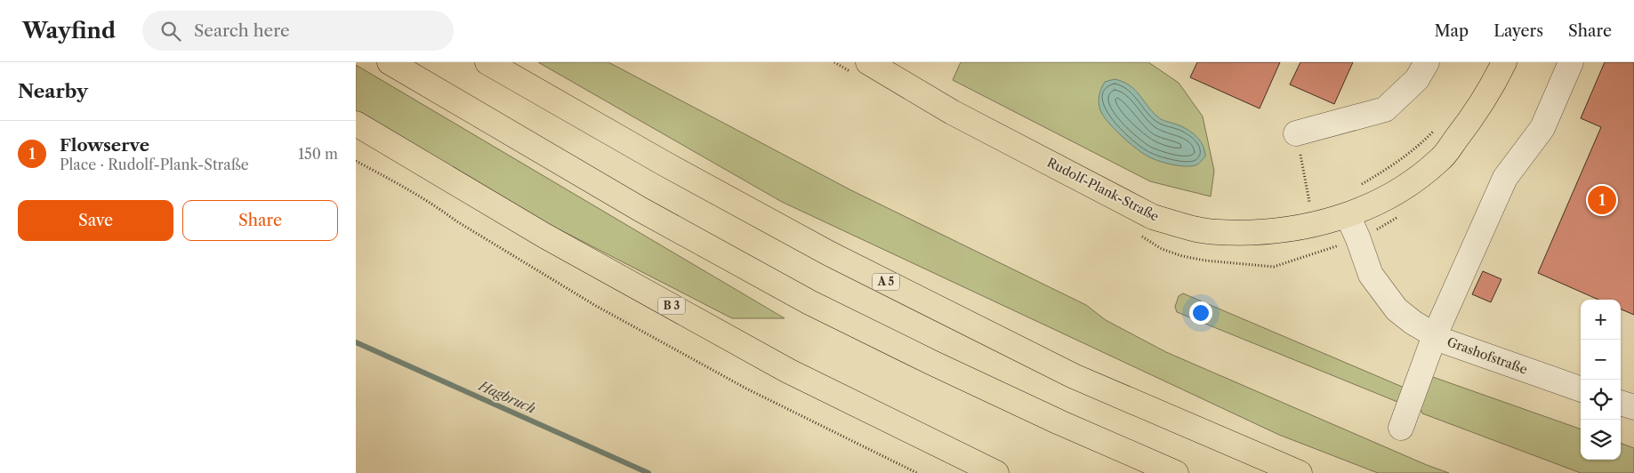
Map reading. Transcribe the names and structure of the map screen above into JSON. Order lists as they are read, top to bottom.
{
  "streets": {
    "main road": ["Rudolf-Plank-Straße", "A 5", "B 3"],
    "street": ["Grashofstraße"]
  },
  "crossings": [
    ["Rudolf-Plank-Straße", "Grashofstraße"]
  ],
  "water": ["Hagbruch"],
  "page": {
    "header": "Wayfind",
    "search": "Search here",
    "nav": ["Map", "Layers", "Share"],
    "heading": "Nearby",
    "list": [
      {
        "mark": "1",
        "name": "Flowserve",
        "note": "Place · Rudolf-Plank-Straße",
        "value": "150 m"
      }
    ],
    "pins": "1",
    "buttons": ["Save", "Share"],
    "map_buttons": ["+", "−"]
  }
}
